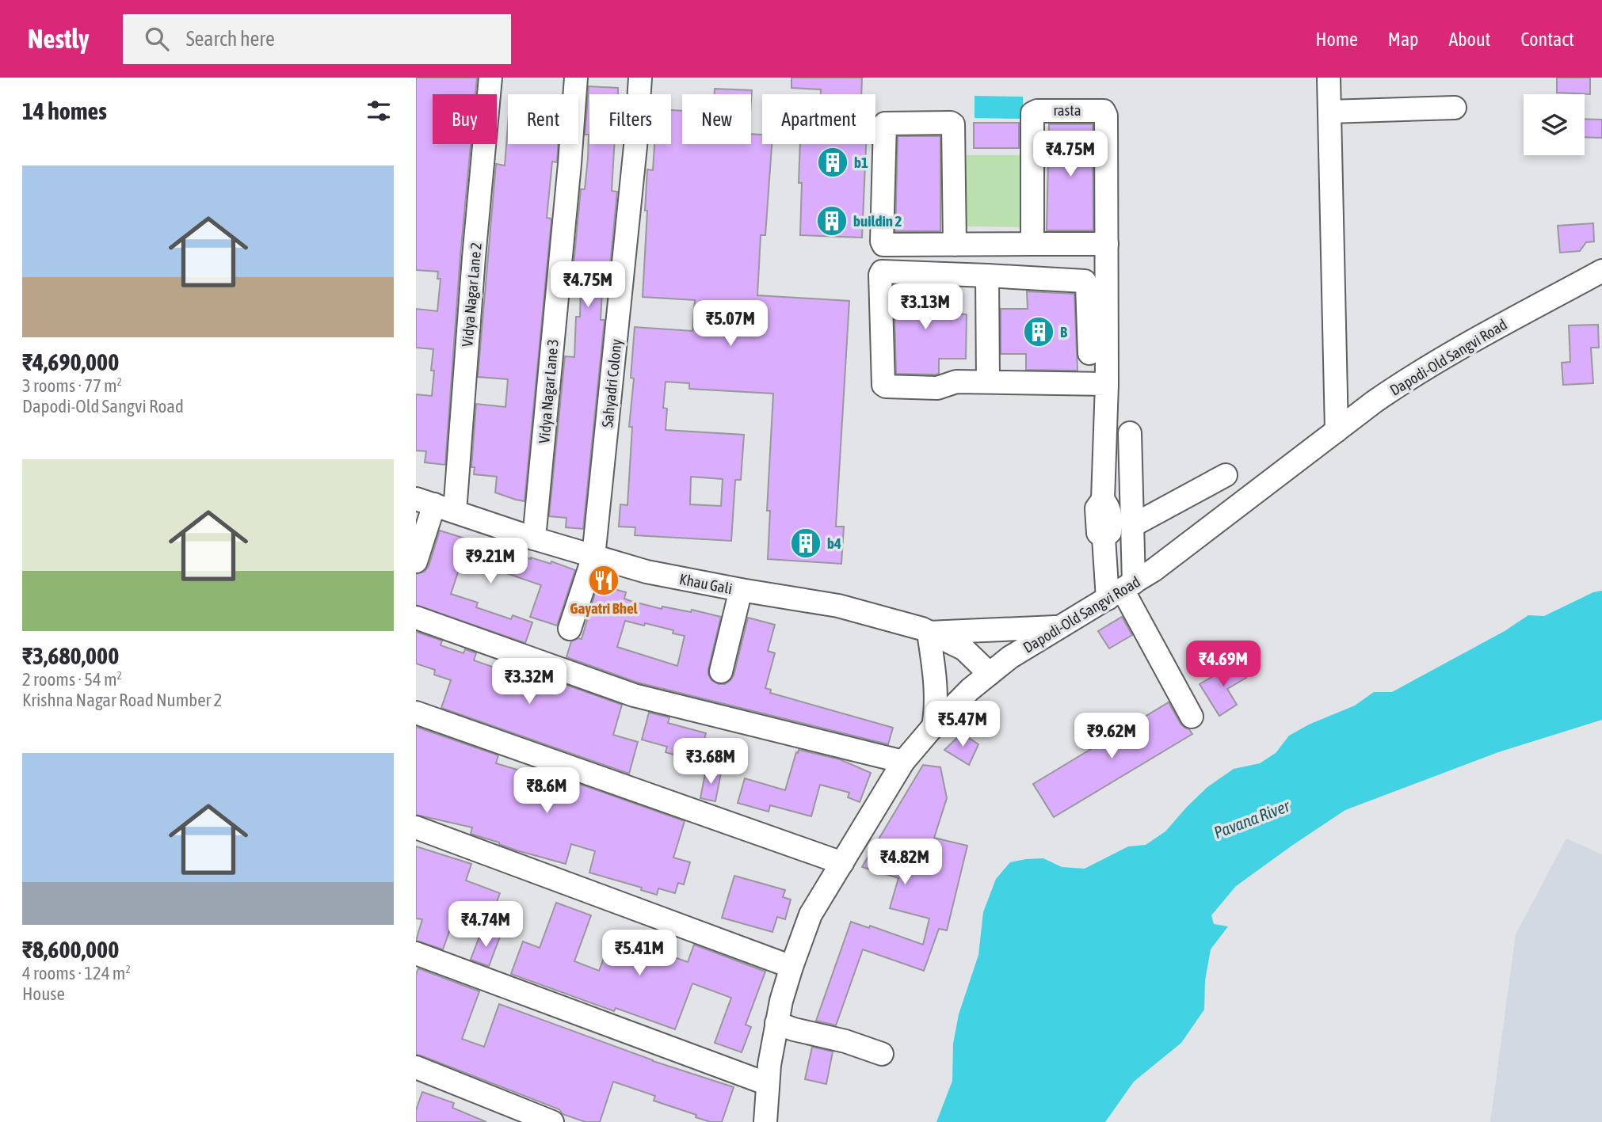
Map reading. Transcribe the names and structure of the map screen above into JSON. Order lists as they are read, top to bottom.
{
  "streets": {
    "street": [
      "rasta",
      "Vidya Nagar Lane 2",
      "Dapodi-Old Sangvi Road",
      "Sahyadri Colony",
      "Vidya Nagar Lane 3",
      "Khau Gali"
    ]
  },
  "crossings": [
    ["rasta", "Dapodi-Old Sangvi Road"],
    ["Vidya Nagar Lane 2", "Khau Gali"],
    ["Dapodi-Old Sangvi Road", "Khau Gali"],
    ["Sahyadri Colony", "Khau Gali"],
    ["Vidya Nagar Lane 3", "Khau Gali"]
  ],
  "water": ["Pavana River"],
  "places": {
    "building": [
      "b1",
      "buildin 2",
      "B",
      "b4"
    ],
    "restaurant": ["Gayatri Bhel"]
  },
  "page": {
    "header": "Nestly",
    "search": "Search here",
    "nav": [
      "Home",
      "Map",
      "About",
      "Contact"
    ],
    "heading": "14 homes",
    "chip": [
      "Buy",
      "Rent",
      "Filters",
      "New",
      "Apartment"
    ],
    "price": [
      "₹4.75M",
      "₹4.75M",
      "₹3.13M",
      "₹5.07M",
      "₹9.21M",
      "₹4.69M",
      "₹3.32M",
      "₹5.47M",
      "₹9.62M",
      "₹3.68M",
      "₹8.6M",
      "₹4.82M",
      "₹4.74M",
      "₹5.41M"
    ],
    "list": [
      {
        "name": "₹4,690,000",
        "note": "3 rooms · 77 m² · Dapodi-Old Sangvi Road"
      },
      {
        "name": "₹3,680,000",
        "note": "2 rooms · 54 m² · Krishna Nagar Road Number 2"
      },
      {
        "name": "₹8,600,000",
        "note": "4 rooms · 124 m² · House"
      }
    ]
  }
}
